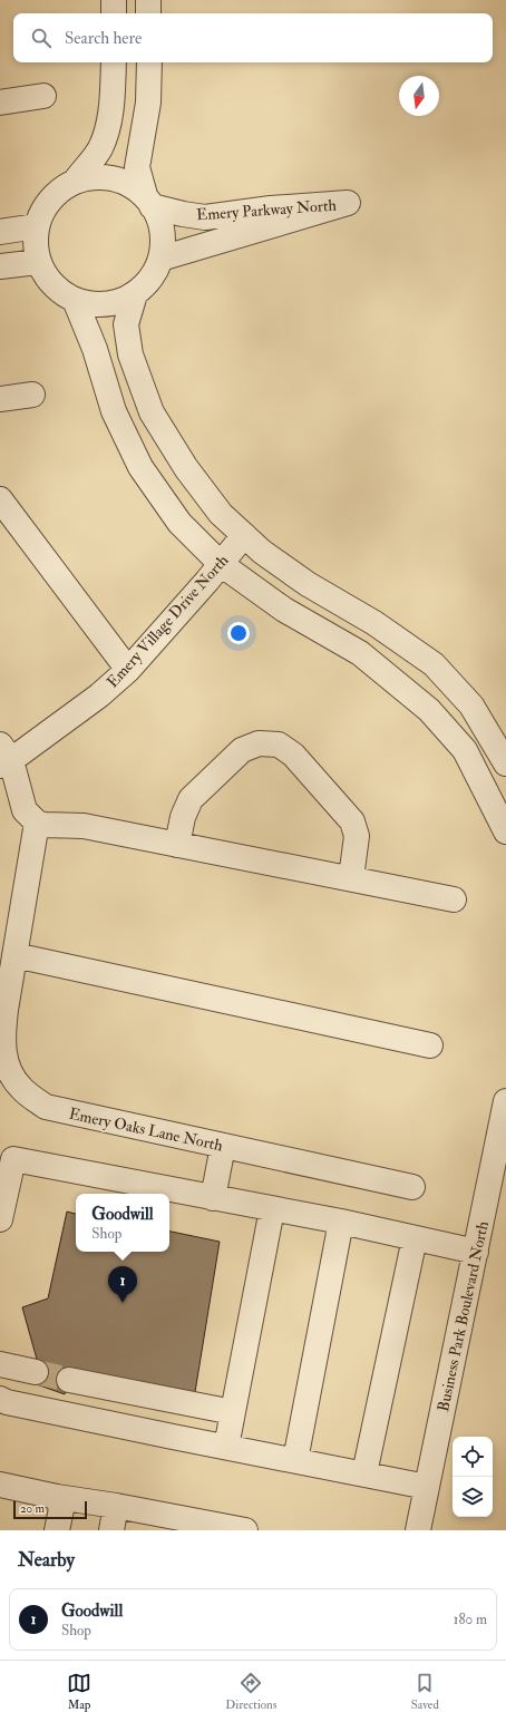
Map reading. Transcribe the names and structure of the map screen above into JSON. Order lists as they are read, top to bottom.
{
  "streets": {
    "street": [
      "Emery Parkway North",
      "Emery Village Drive North",
      "Emery Oaks Lane North",
      "Business Park Boulevard North"
    ]
  },
  "scale_bar": "20 m",
  "north": "bottom",
  "page": {
    "search": "Search here",
    "popup": ["Goodwill", "Shop"],
    "pins": "1",
    "scale": "20 m",
    "heading": "Nearby",
    "list": [
      {
        "mark": "1",
        "name": "Goodwill",
        "note": "Shop",
        "value": "180 m"
      }
    ],
    "nav": ["Map", "Directions", "Saved"]
  }
}
